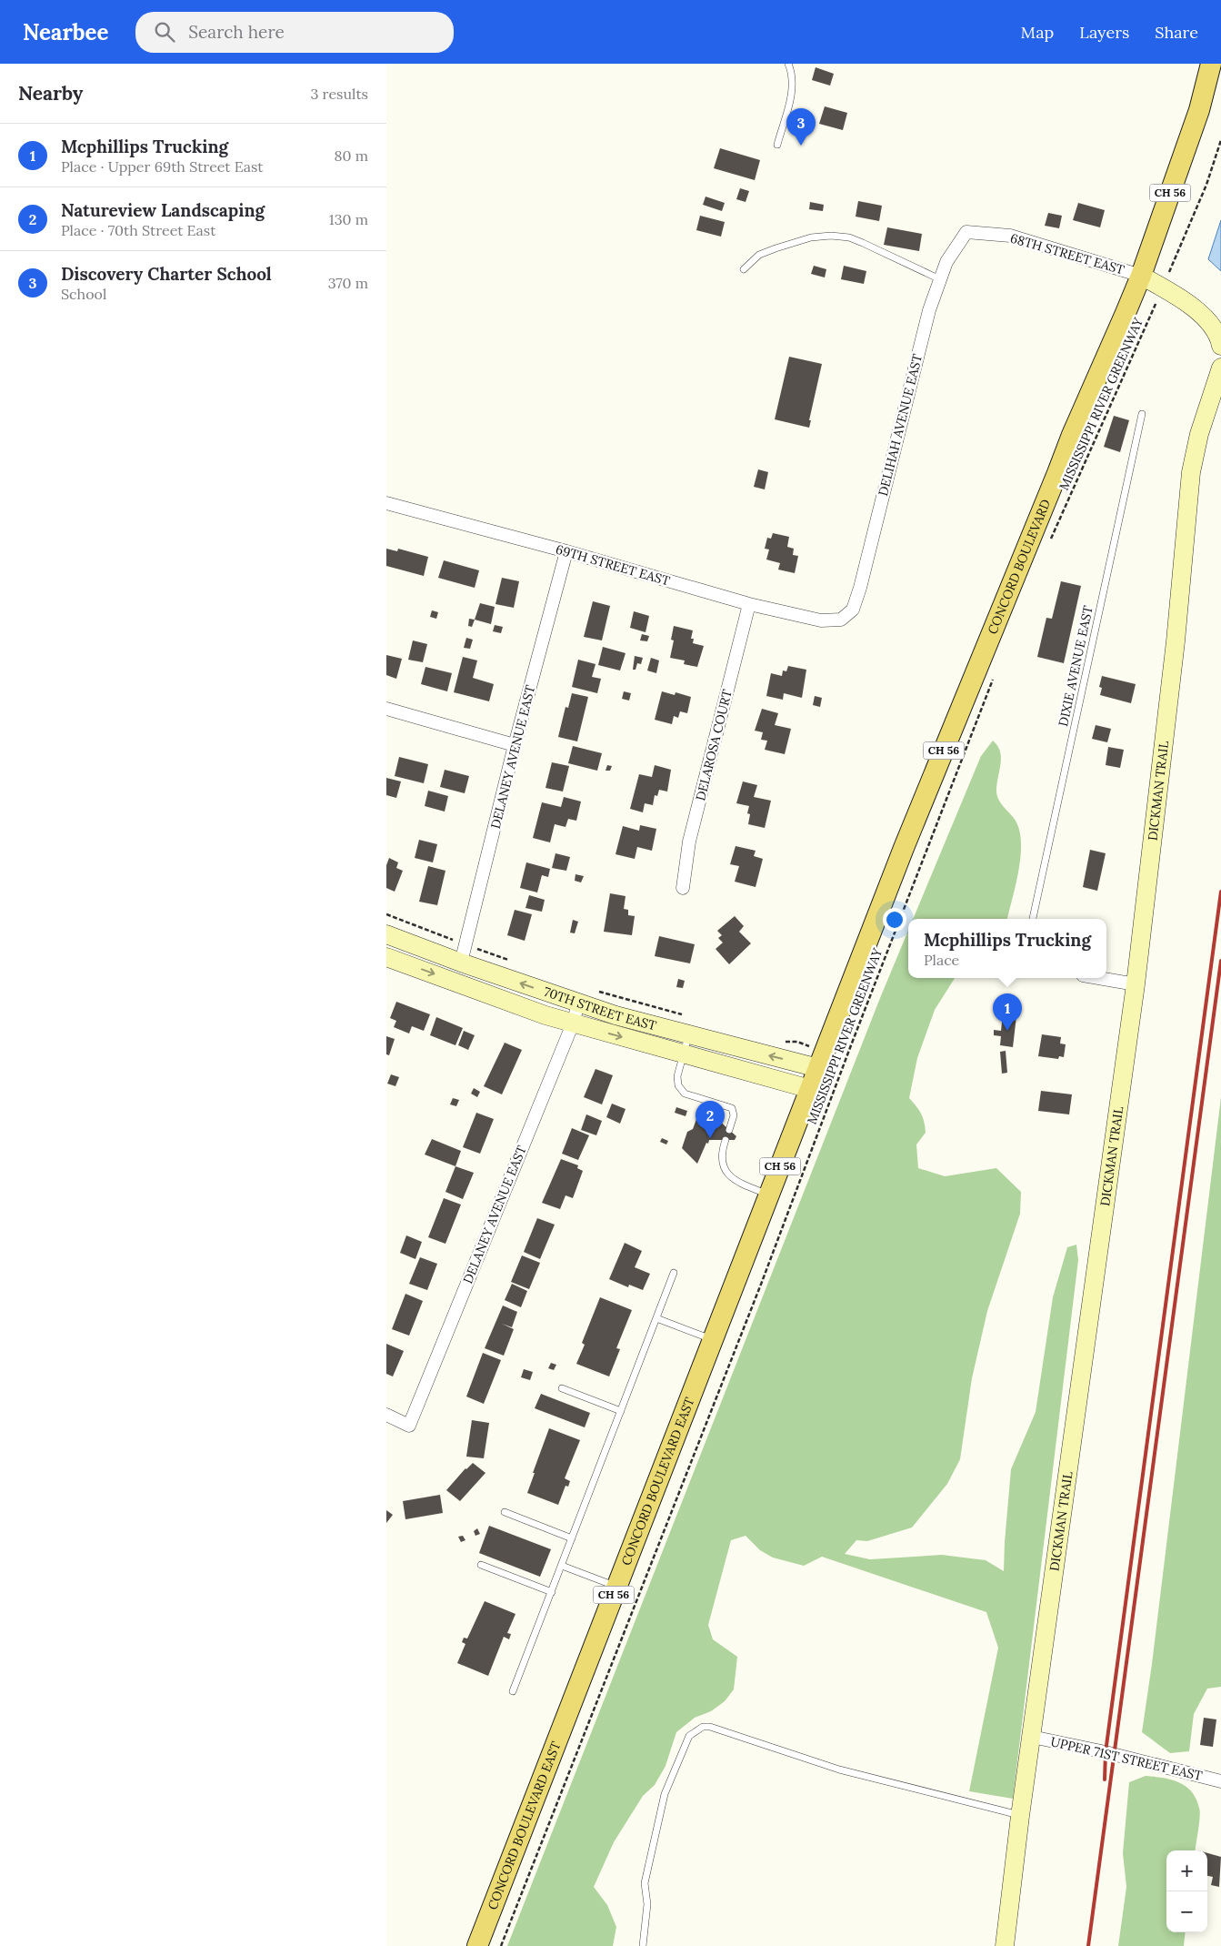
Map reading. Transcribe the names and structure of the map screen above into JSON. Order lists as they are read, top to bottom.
{
  "streets": {
    "main road": ["CH 56", "CONCORD BOULEVARD", "CONCORD BOULEVARD EAST"],
    "street": [
      "68TH STREET EAST",
      "DELIHAH AVENUE EAST",
      "69TH STREET EAST",
      "DELAROSA COURT",
      "DELANEY AVENUE EAST",
      "DICKMAN TRAIL",
      "70TH STREET EAST",
      "UPPER 71ST STREET EAST"
    ],
    "lane": ["DIXIE AVENUE EAST"],
    "path": ["MISSISSIPPI RIVER GREENWAY"]
  },
  "crossings": [
    ["68TH STREET EAST", "DELIHAH AVENUE EAST"],
    ["68TH STREET EAST", "CONCORD BOULEVARD"],
    ["DELIHAH AVENUE EAST", "69TH STREET EAST"],
    ["69TH STREET EAST", "DELAROSA COURT"],
    ["69TH STREET EAST", "DELANEY AVENUE EAST"],
    ["CONCORD BOULEVARD", "70TH STREET EAST"],
    ["CONCORD BOULEVARD", "CONCORD BOULEVARD EAST"],
    ["DELANEY AVENUE EAST", "70TH STREET EAST"],
    ["DICKMAN TRAIL", "UPPER 71ST STREET EAST"],
    ["70TH STREET EAST", "CONCORD BOULEVARD EAST"]
  ],
  "page": {
    "header": "Nearbee",
    "search": "Search here",
    "nav": ["Map", "Layers", "Share"],
    "heading": ["Nearby", "3 results"],
    "pins": ["3", "1", "2"],
    "list": [
      {
        "mark": "1",
        "name": "Mcphillips Trucking",
        "note": "Place · Upper 69th Street East",
        "value": "80 m"
      },
      {
        "mark": "2",
        "name": "Natureview Landscaping",
        "note": "Place · 70th Street East",
        "value": "130 m"
      },
      {
        "mark": "3",
        "name": "Discovery Charter School",
        "note": "School",
        "value": "370 m"
      }
    ],
    "popup": ["Mcphillips Trucking", "Place"],
    "map_buttons": ["+", "−"]
  }
}
